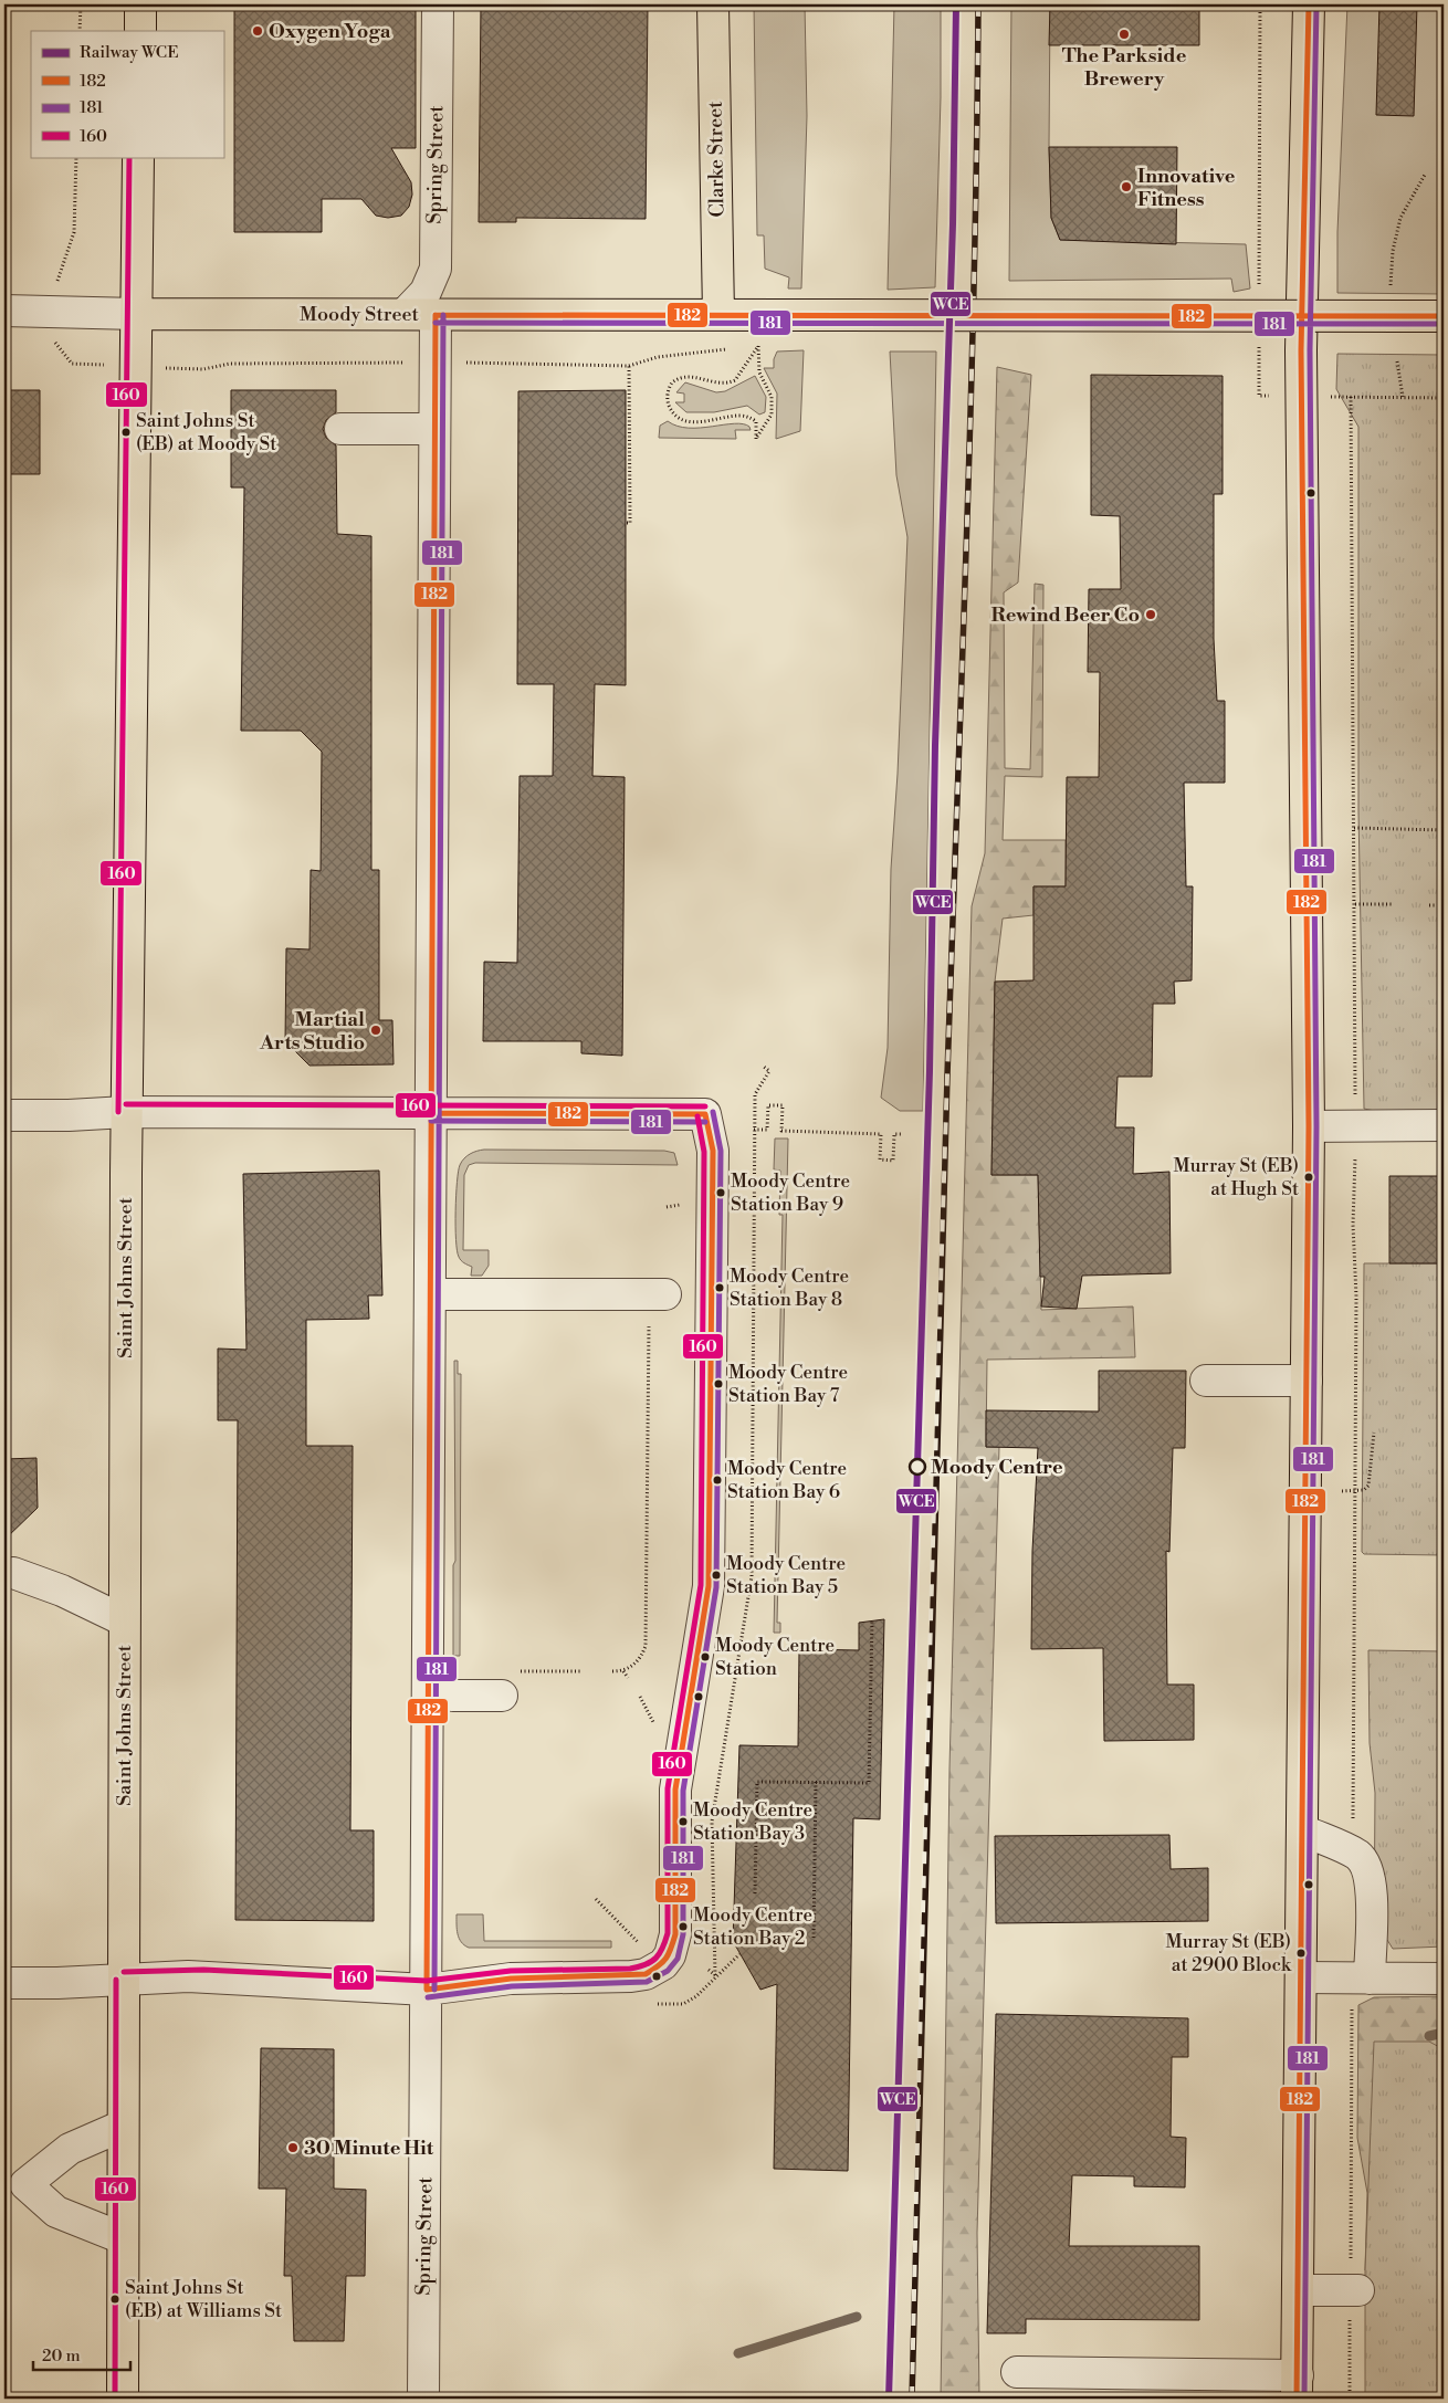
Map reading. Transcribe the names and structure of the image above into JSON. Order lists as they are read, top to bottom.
{
  "streets": {
    "main road": ["Clarke Street", "Moody Street", "Saint Johns Street"],
    "street": ["Spring Street"]
  },
  "crossings": [
    ["Clarke Street", "Moody Street"],
    ["Spring Street", "Moody Street"],
    ["Moody Street", "Saint Johns Street"]
  ],
  "places": [
    "Oxygen Yoga",
    "The Parkside Brewery",
    "Innovative Fitness",
    "Saint Johns St (EB) at Moody St",
    "Rewind Beer Co",
    "Martial Arts Studio",
    "Murray St (EB) at Hugh St",
    "Moody Centre Station Bay 9",
    "Moody Centre Station Bay 8",
    "Moody Centre Station Bay 7",
    "Moody Centre",
    "Moody Centre Station Bay 6",
    "Moody Centre Station Bay 5",
    "Moody Centre Station",
    "Moody Centre Station Bay 3",
    "Moody Centre Station Bay 2",
    "Murray St (EB) at 2900 Block",
    "30 Minute Hit",
    "Saint Johns St (EB) at Williams St"
  ],
  "lines": [
    "rail line WCE",
    "transit line 182",
    "transit line 181",
    "transit line 160"
  ],
  "legend": [
    "Railway WCE",
    "182",
    "181",
    "160"
  ],
  "scale_bar": "20 m"
}
